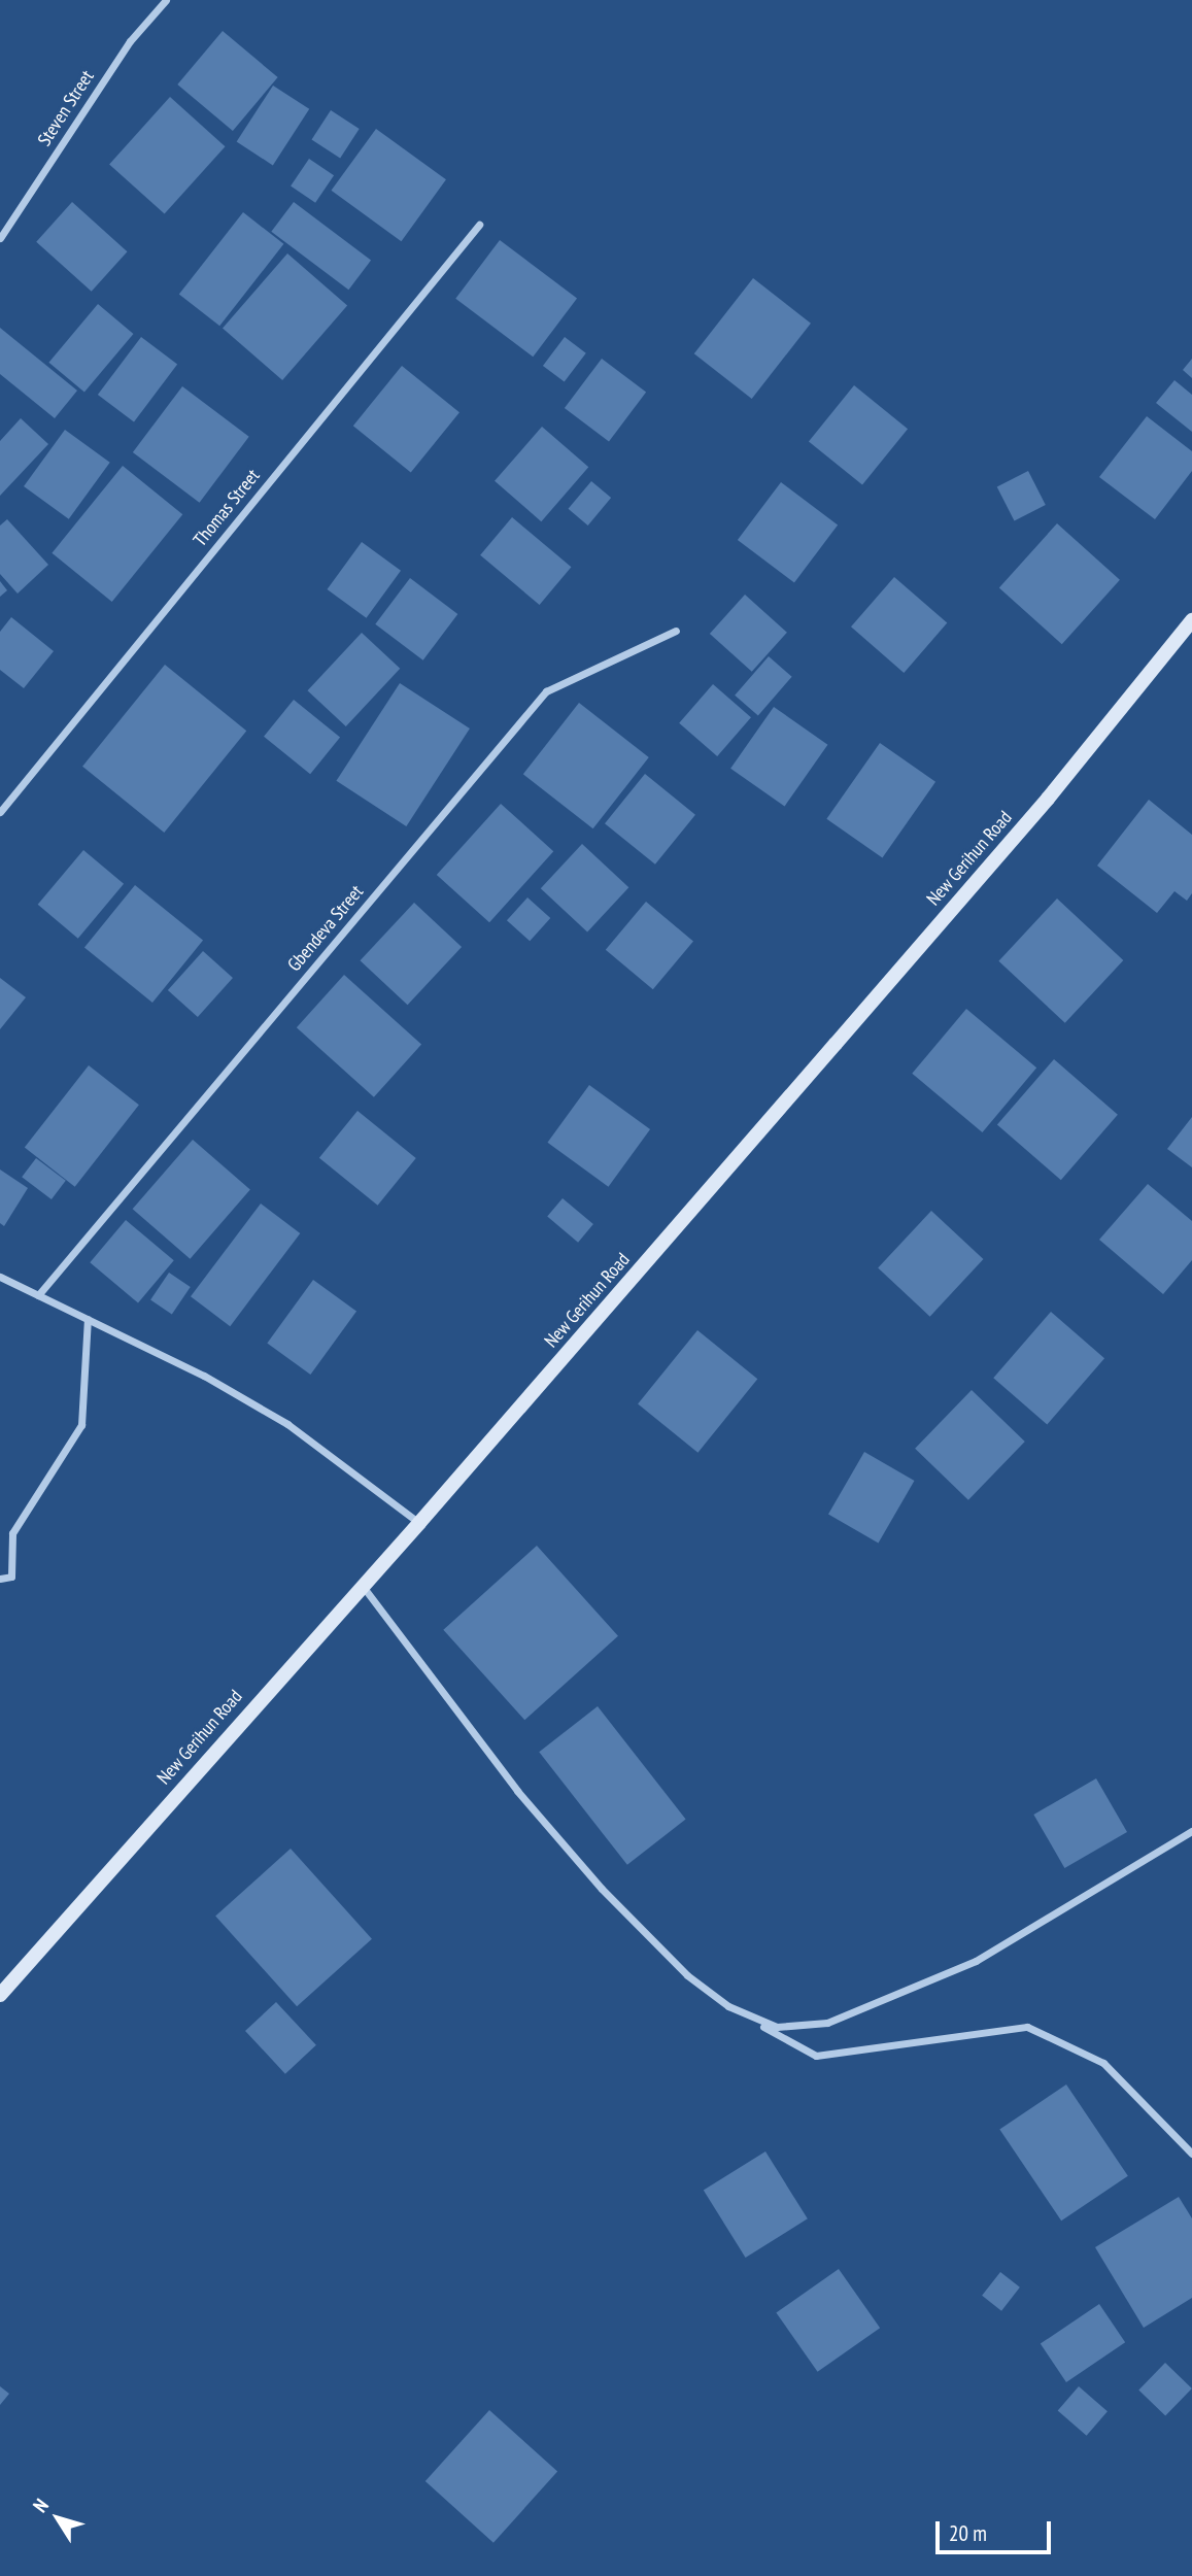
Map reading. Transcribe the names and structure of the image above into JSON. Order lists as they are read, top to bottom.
{
  "streets": {
    "street": [
      "Steven Street",
      "Thomas Street",
      "New Gerihun Road",
      "Gbendeva Street"
    ]
  },
  "scale_bar": "20 m",
  "north": "top left"
}
